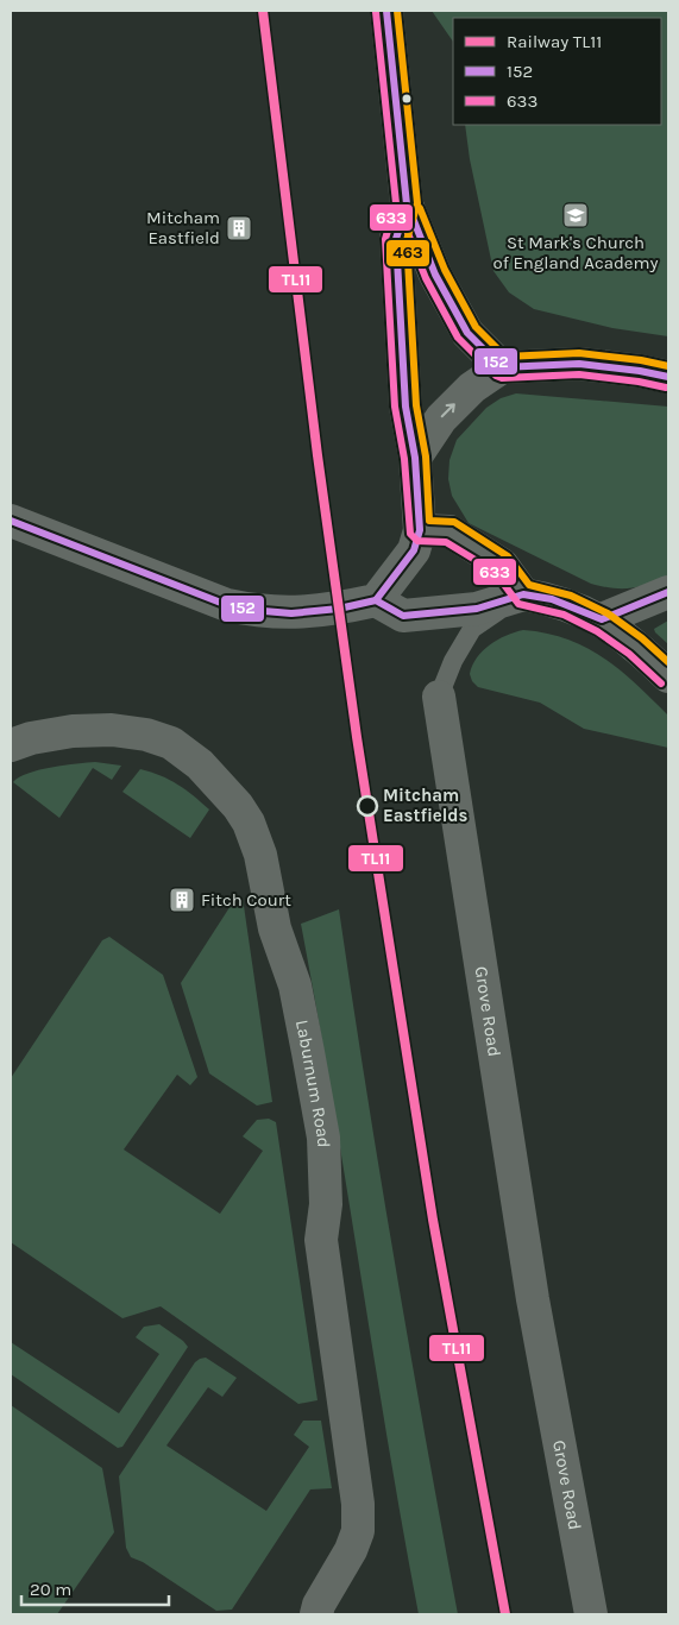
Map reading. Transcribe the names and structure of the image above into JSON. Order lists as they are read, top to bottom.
{
  "streets": {
    "street": ["Grove Road", "Laburnum Road"]
  },
  "places": {
    "school or university": ["St Mark's Church of England Academy"],
    "building": ["Mitcham Eastfield", "Fitch Court"],
    "other": ["Mitcham Eastfields"]
  },
  "lines": [
    "rail line TL11",
    "transit line 152",
    "transit line 463",
    "transit line 633"
  ],
  "legend": ["Railway TL11", "152", "633"],
  "scale_bar": "20 m"
}
